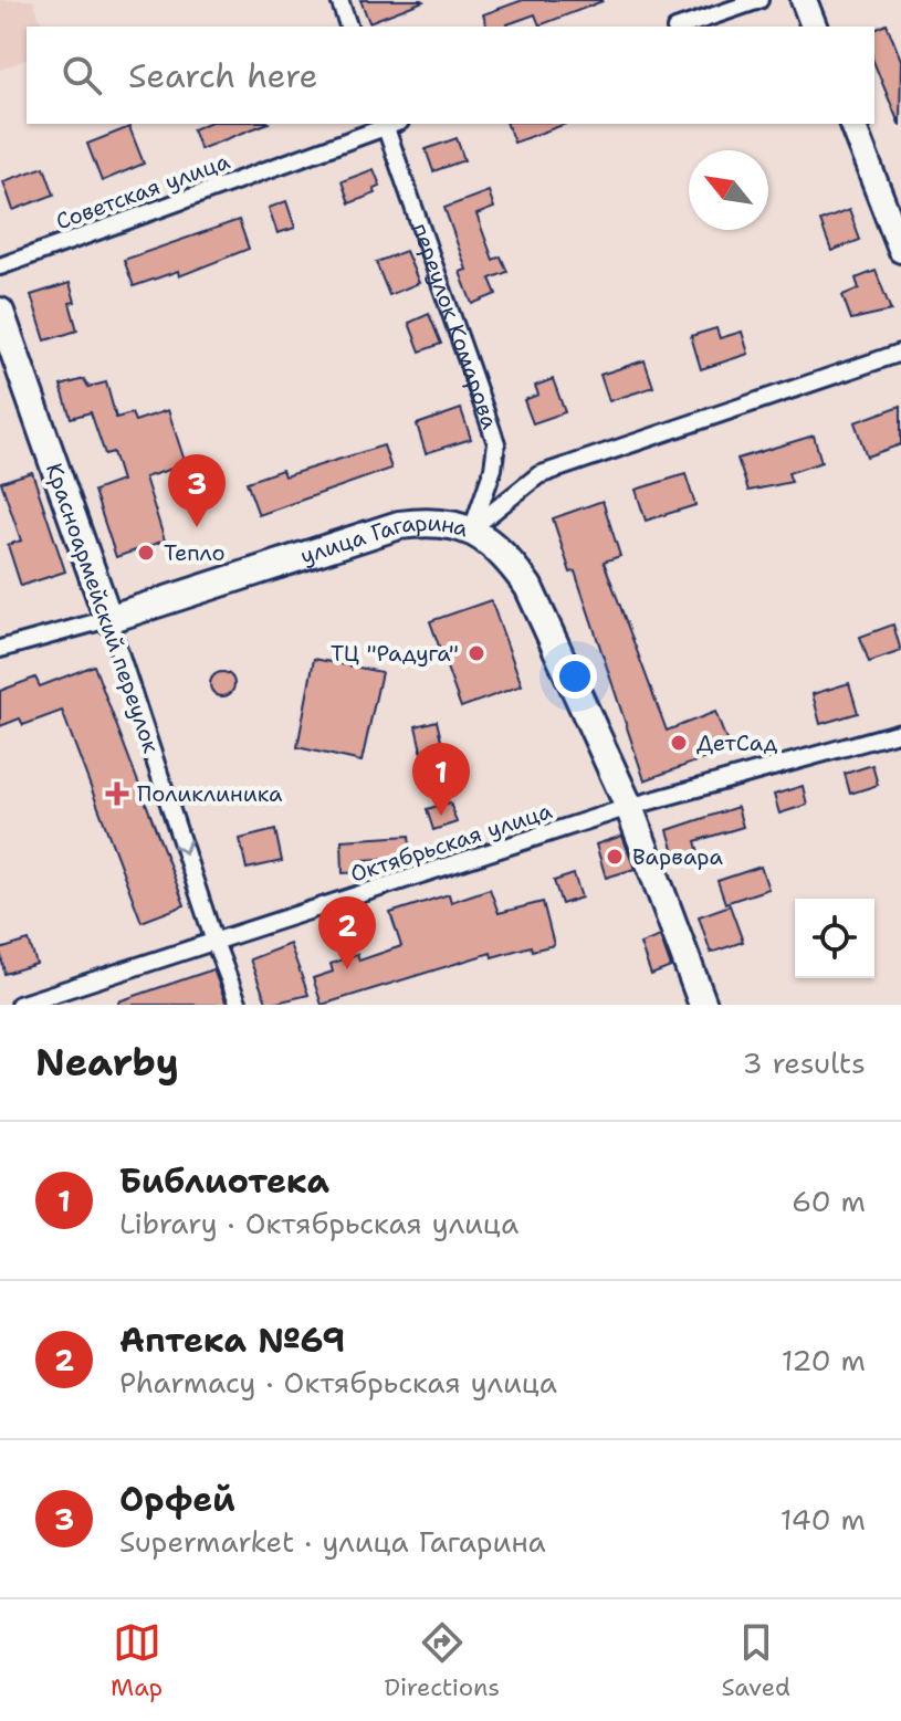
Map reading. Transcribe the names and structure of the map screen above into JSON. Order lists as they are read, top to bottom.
{
  "streets": {
    "main road": ["улица Гагарина", "Красноармейский переулок"],
    "street": ["Советская улица", "переулок Комарова", "Октябрьская улица"]
  },
  "crossings": [
    ["Советская улица", "переулок Комарова"],
    ["переулок Комарова", "улица Гагарина"],
    ["улица Гагарина", "Красноармейский переулок"],
    ["Красноармейский переулок", "Октябрьская улица"]
  ],
  "one_way": ["Красноармейский переулок"],
  "places": {
    "other": [
      "Тепло",
      "ТЦ \"Радуга\"",
      "ДетСад",
      "Варвара"
    ],
    "health": ["Поликлиника"]
  },
  "north": "top left",
  "page": {
    "search": "Search here",
    "pins": ["3", "1", "2"],
    "heading": ["Nearby", "3 results"],
    "list": [
      {
        "mark": "1",
        "name": "Библиотека",
        "note": "Library · Октябрьская улица",
        "value": "60 m"
      },
      {
        "mark": "2",
        "name": "Аптека №69",
        "note": "Pharmacy · Октябрьская улица",
        "value": "120 m"
      },
      {
        "mark": "3",
        "name": "Орфей",
        "note": "Supermarket · улица Гагарина",
        "value": "140 m"
      }
    ],
    "nav": ["Map", "Directions", "Saved"]
  }
}
